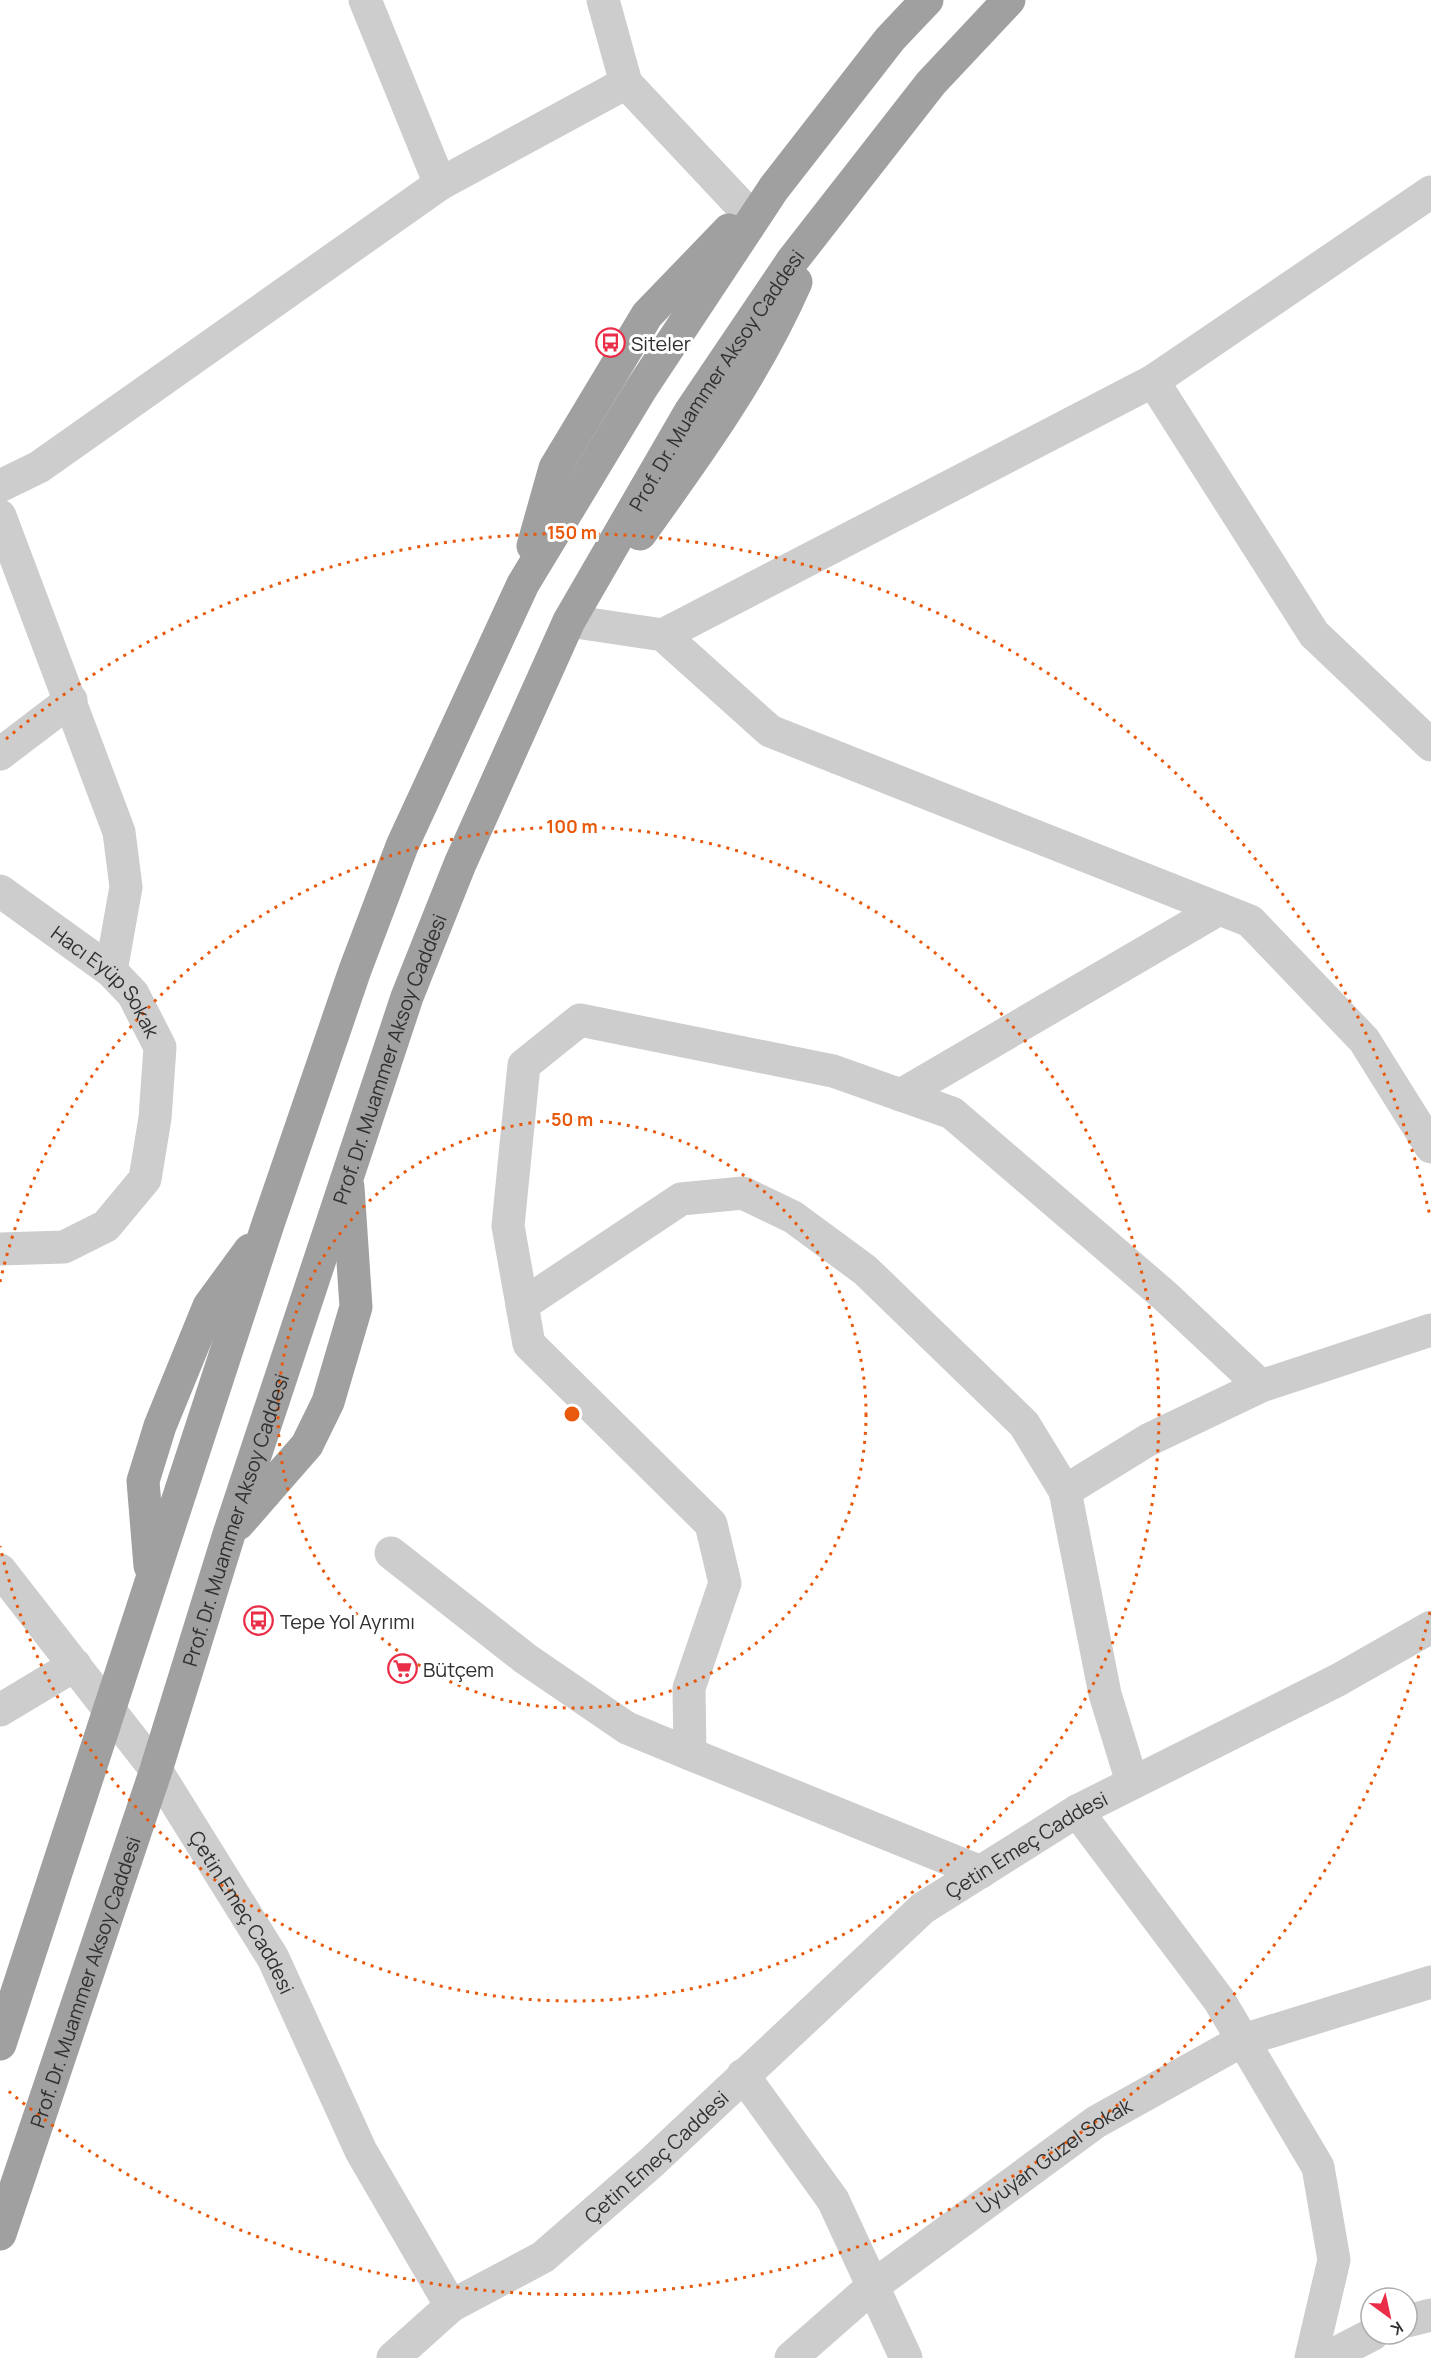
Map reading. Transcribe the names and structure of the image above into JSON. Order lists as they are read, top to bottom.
{
  "streets": {
    "highway": ["Prof. Dr. Muammer Aksoy Caddesi"],
    "street": ["Hacı Eyüp Sokak", "Çetin Emeç Caddesi", "Uyuyan Güzel Sokak"]
  },
  "crossings": [
    ["Prof. Dr. Muammer Aksoy Caddesi", "Çetin Emeç Caddesi"]
  ],
  "places": {
    "bus stop": ["Siteler", "Tepe Yol Ayrımı"],
    "supermarket": ["Bütçem"]
  },
  "north": "bottom right",
  "rings": ["150 m", "100 m", "50 m"]
}
